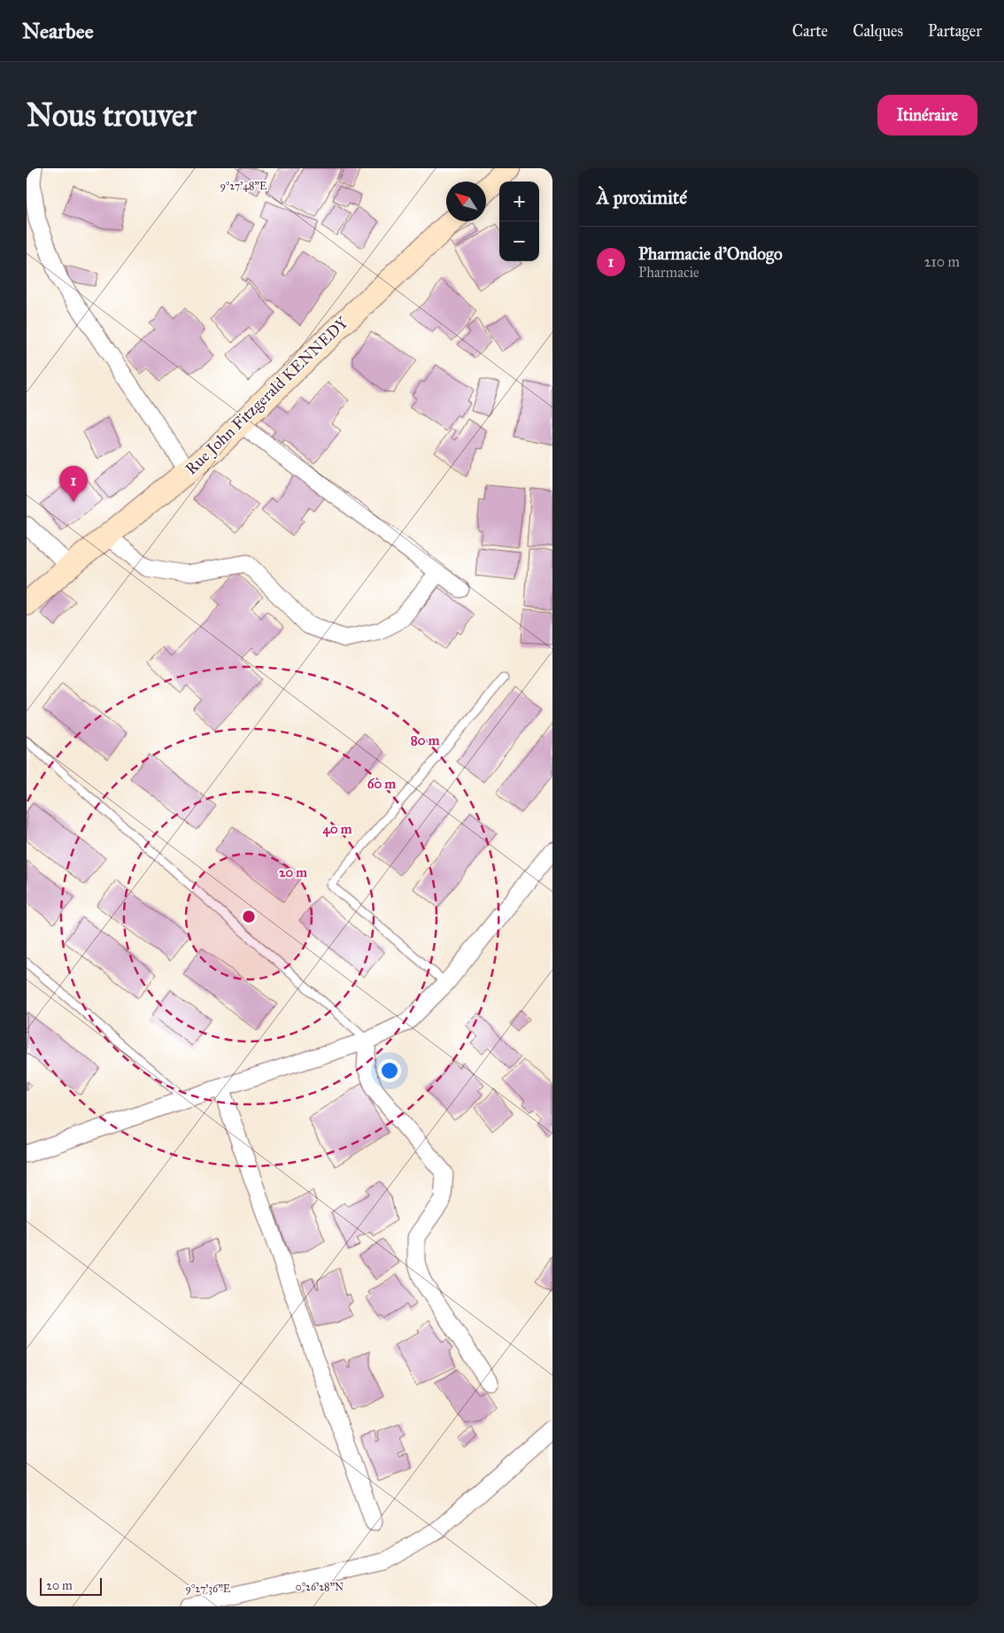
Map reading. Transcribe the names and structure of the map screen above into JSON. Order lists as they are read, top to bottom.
{
  "streets": {
    "street": ["Rue John Fitzgerald KENNEDY"]
  },
  "scale_bar": "20 m",
  "north": "top left",
  "page": {
    "header": "Nearbee",
    "nav": ["Carte", "Calques", "Partager"],
    "buttons": "Itinéraire",
    "title": "Nous trouver",
    "heading": "À proximité",
    "map_buttons": ["+", "−"],
    "list": [
      {
        "mark": "1",
        "name": "Pharmacie d'Ondogo",
        "note": "Pharmacie",
        "value": "210 m"
      }
    ],
    "pins": "1",
    "scale": "20 m"
  },
  "coordinates": ["9°27'48\"E", "0°26'28\"N", "9°27'36\"E"],
  "rings": [
    "80 m",
    "60 m",
    "40 m",
    "20 m"
  ]
}
